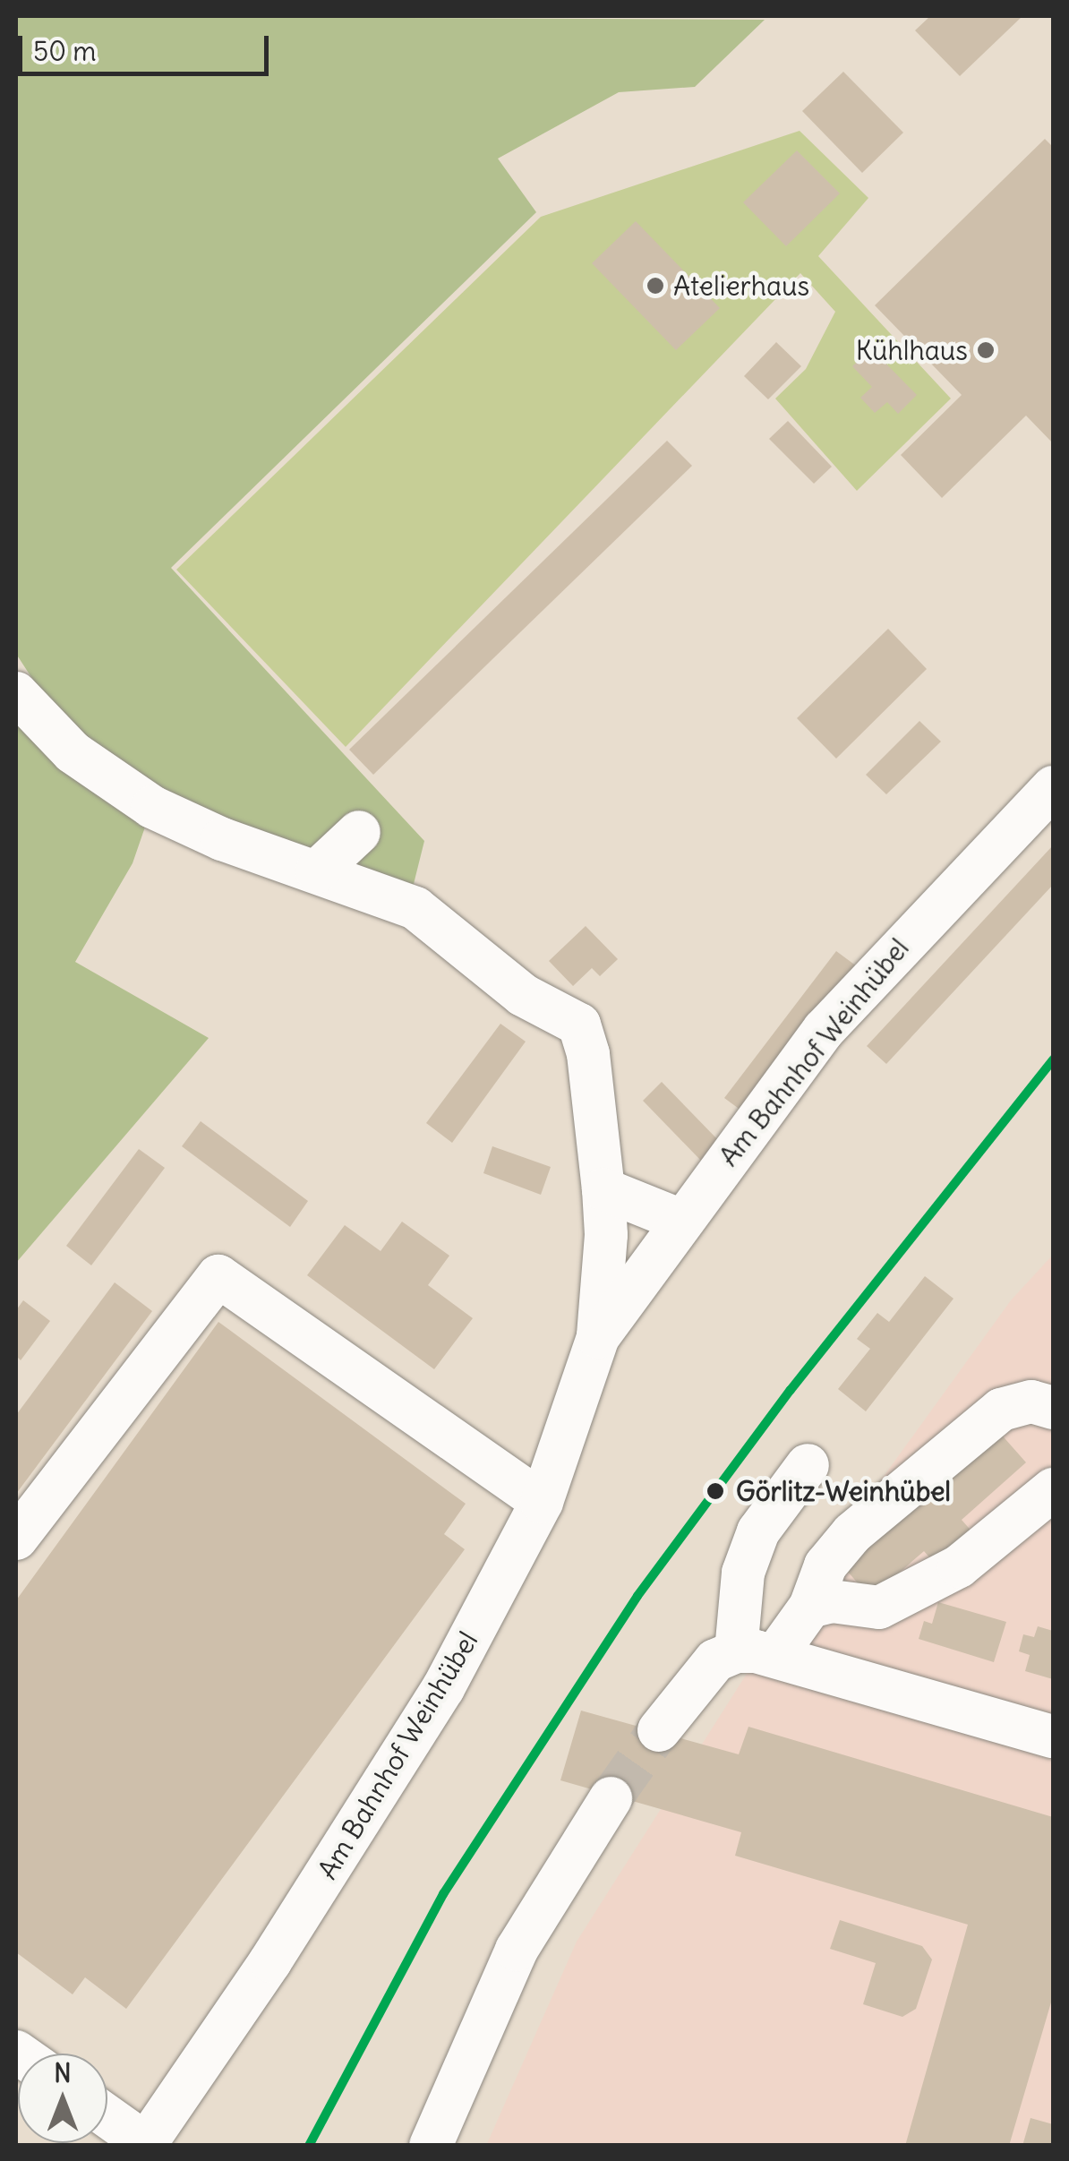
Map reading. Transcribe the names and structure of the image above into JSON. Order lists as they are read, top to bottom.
{
  "streets": {
    "street": ["Am Bahnhof Weinhübel"]
  },
  "places": ["Atelierhaus", "Kühlhaus", "Görlitz-Weinhübel"],
  "scale_bar": "50 m",
  "north": "top"
}
